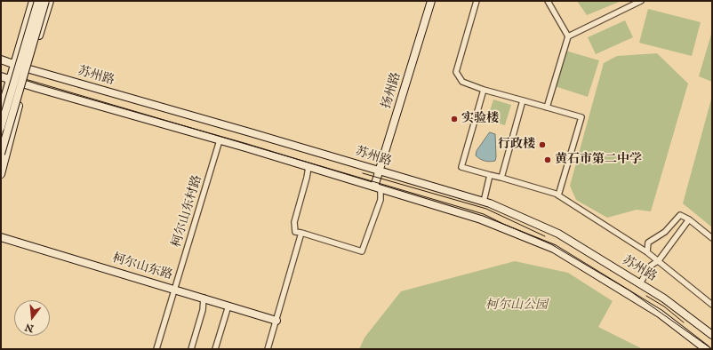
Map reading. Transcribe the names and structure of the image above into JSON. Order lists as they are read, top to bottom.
{
  "streets": {
    "main road": ["苏州路", "扬州路", "柯尔山东路"],
    "street": ["柯尔山东村路"]
  },
  "crossings": [
    ["苏州路", "扬州路"],
    ["柯尔山东村路", "柯尔山东路"]
  ],
  "parks": ["柯尔山公园"],
  "places": ["实验楼", "行政楼", "黄石市第二中学"],
  "north": "bottom"
}
